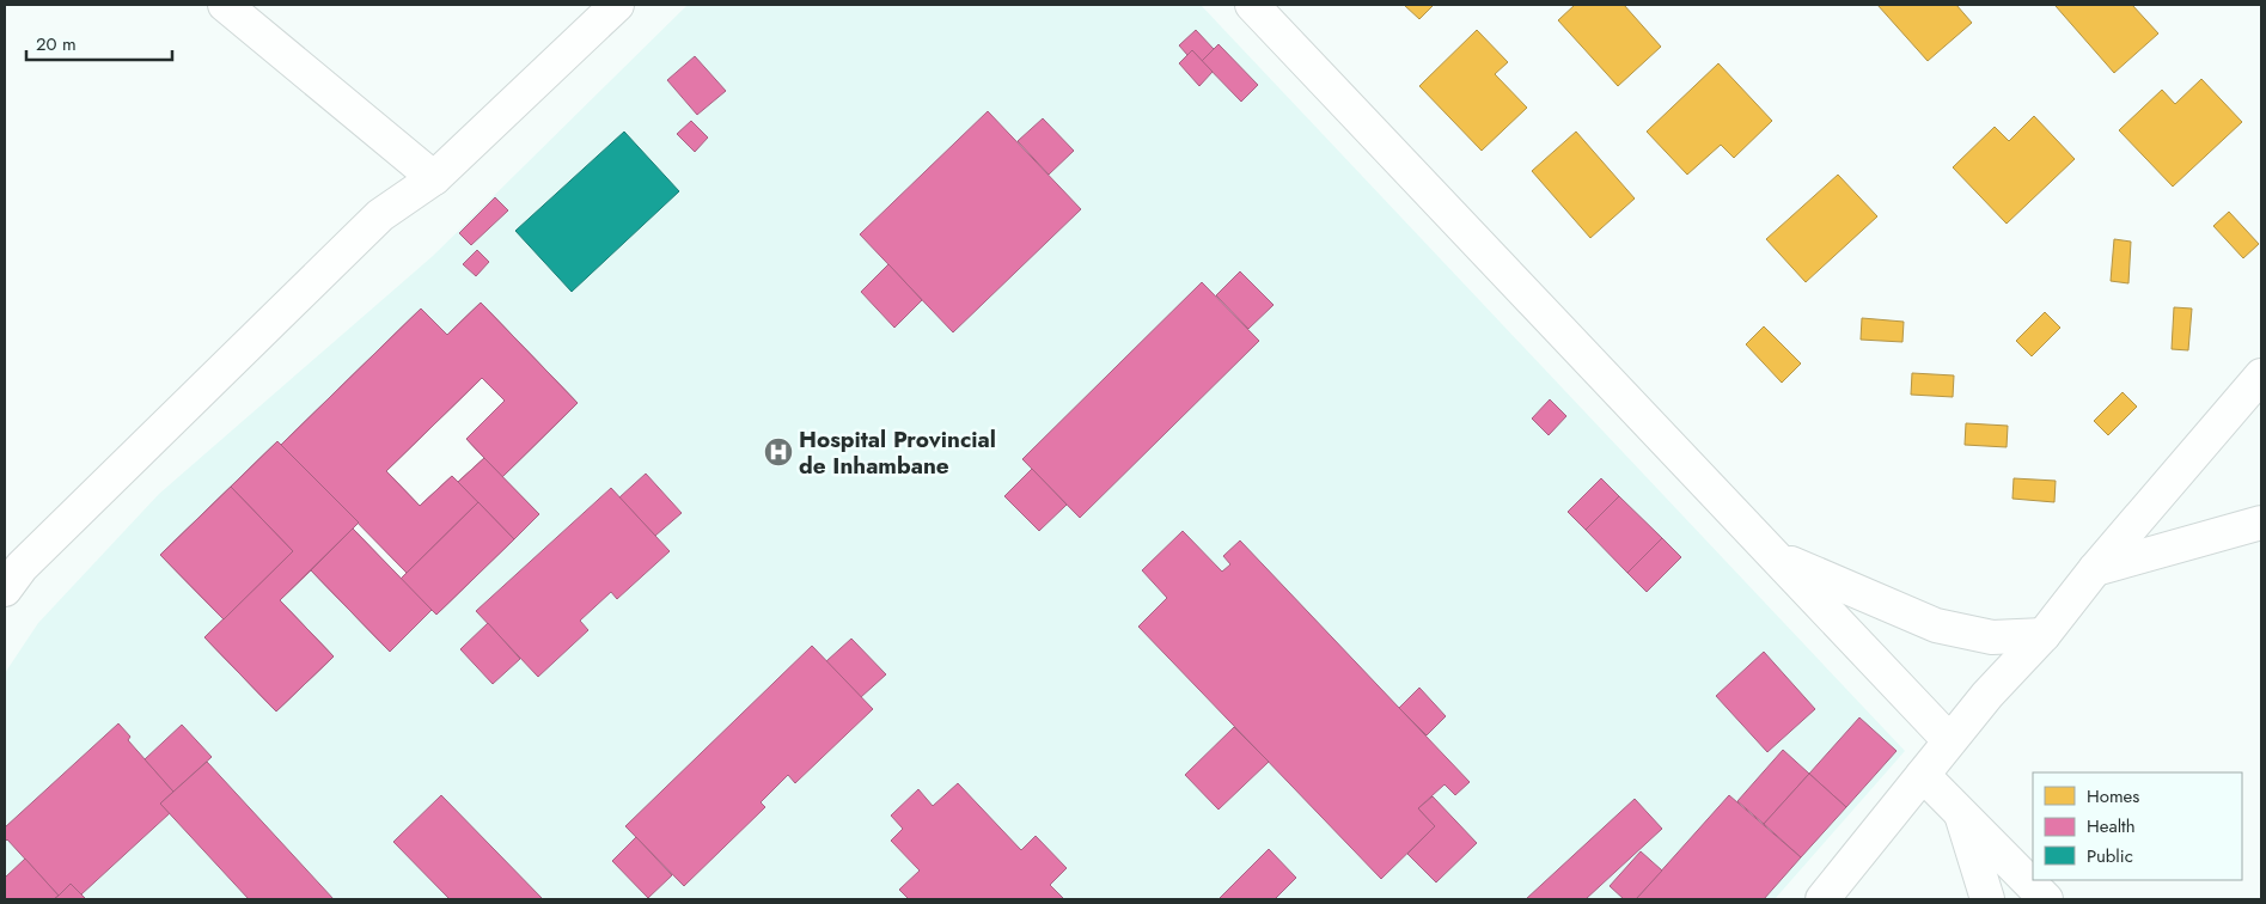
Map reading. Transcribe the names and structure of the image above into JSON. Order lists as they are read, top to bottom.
{
  "places": {
    "hospital": ["Hospital Provincial de Inhambane"]
  },
  "legend": ["Homes", "Health", "Public"],
  "scale_bar": "20 m"
}
